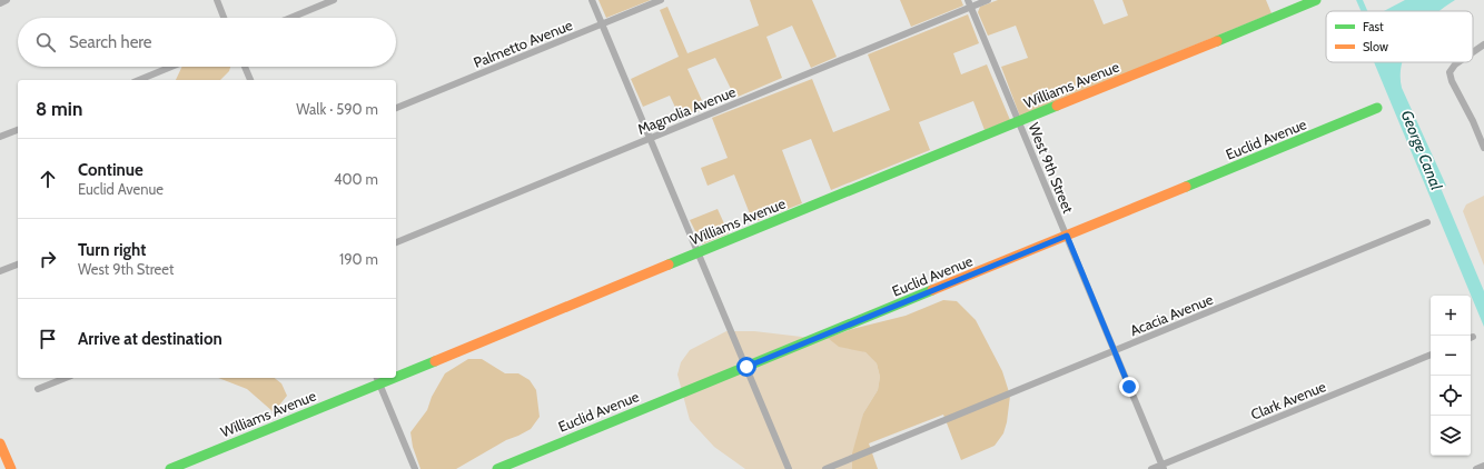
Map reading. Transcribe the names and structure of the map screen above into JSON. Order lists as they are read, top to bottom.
{
  "streets": {
    "street": [
      "Palmetto Avenue",
      "Williams Avenue",
      "Magnolia Avenue",
      "Euclid Avenue",
      "West 9th Street",
      "Acacia Avenue",
      "Clark Avenue"
    ]
  },
  "crossings": [
    ["Williams Avenue", "West 9th Street"],
    ["Magnolia Avenue", "West 9th Street"],
    ["Euclid Avenue", "West 9th Street"],
    ["West 9th Street", "Acacia Avenue"],
    ["West 9th Street", "Clark Avenue"]
  ],
  "water": ["George Canal"],
  "legend": ["Fast", "Slow"],
  "page": {
    "search": "Search here",
    "heading": ["8 min", "Walk · 590 m"],
    "list": [
      ["Continue", "Euclid Avenue", "400 m"],
      ["Turn right", "West 9th Street", "190 m"],
      "Arrive at destination"
    ],
    "map_buttons": ["+", "−"]
  }
}
